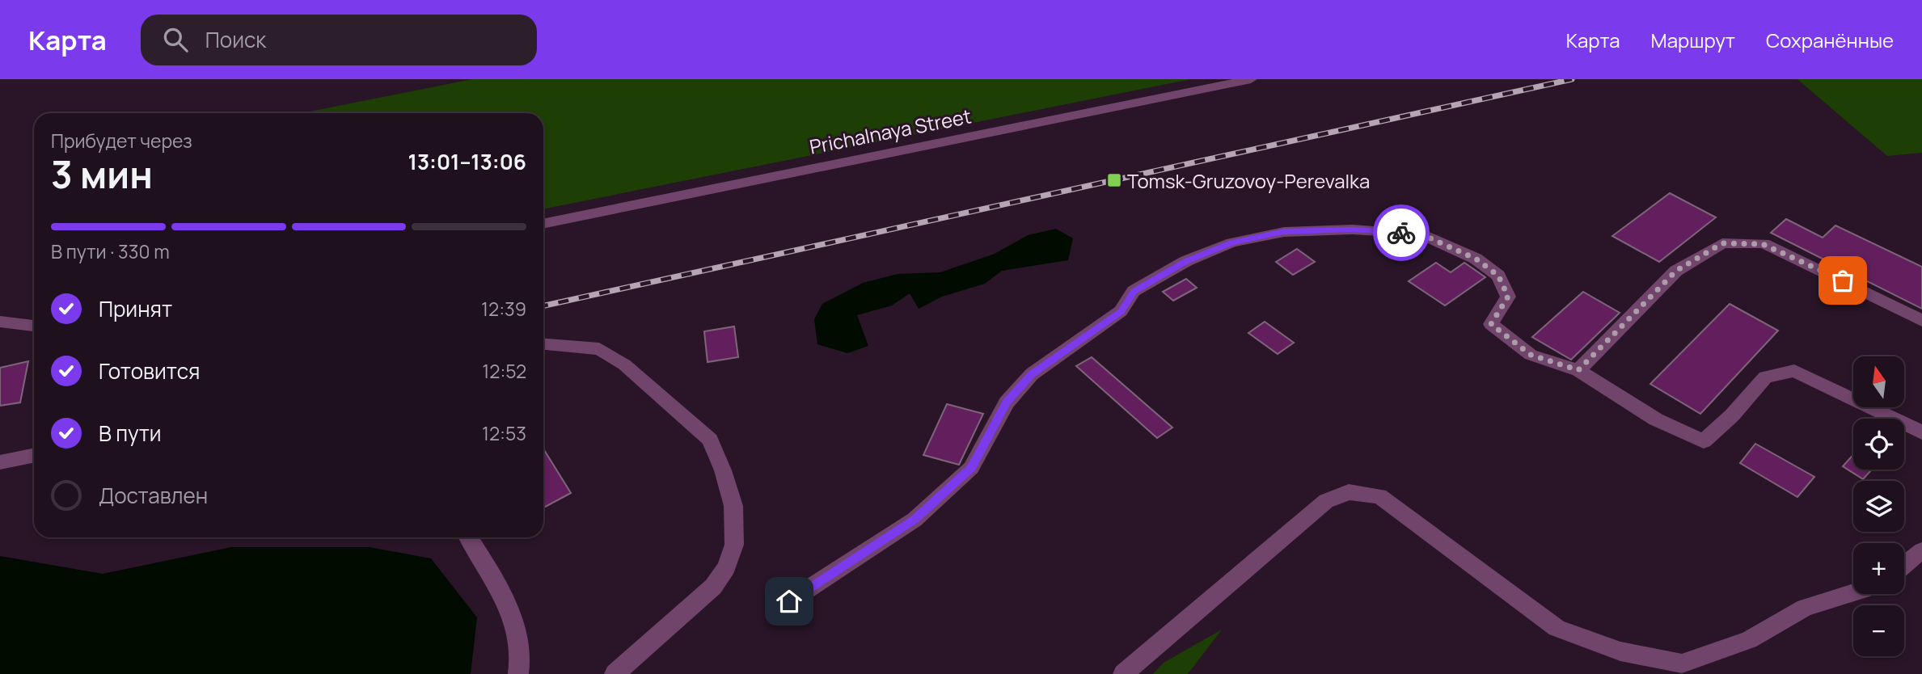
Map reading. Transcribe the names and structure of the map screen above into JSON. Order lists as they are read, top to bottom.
{
  "streets": {
    "street": ["Prichalnaya Street"]
  },
  "places": {
    "transit": ["Tomsk-Gruzovoy-Perevalka"]
  },
  "north": "top",
  "page": {
    "header": "Карта",
    "search": "Поиск",
    "nav": ["Карта", "Маршрут", "Сохранённые"],
    "heading": ["3 мин", "Прибудет через", "13:01–13:06"],
    "bar": "В пути · 330 m",
    "list": [
      ["Принят", "12:39"],
      ["Готовится", "12:52"],
      ["В пути", "12:53"],
      "Доставлен"
    ],
    "map_buttons": ["+", "−"]
  }
}
